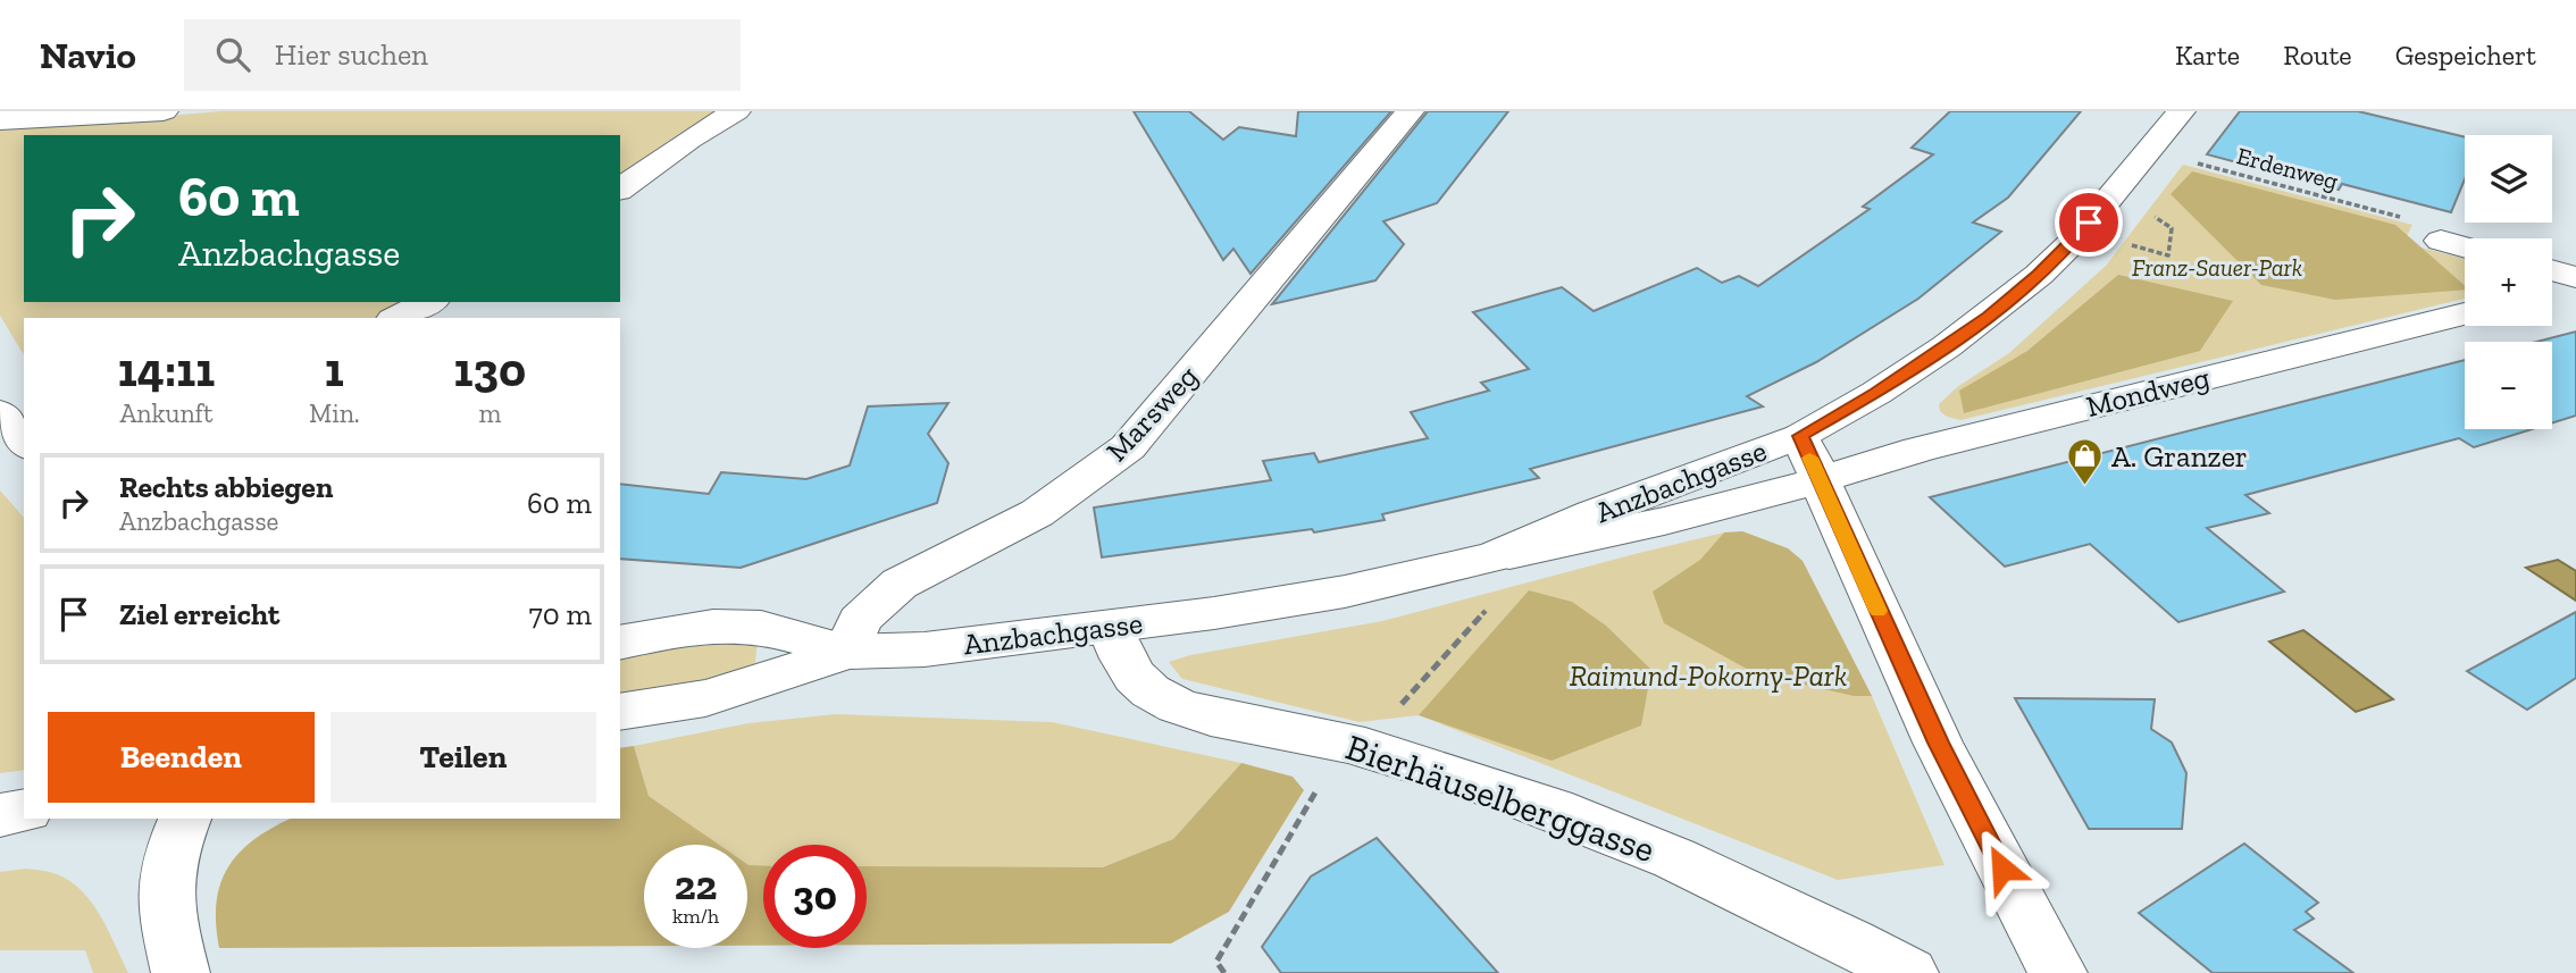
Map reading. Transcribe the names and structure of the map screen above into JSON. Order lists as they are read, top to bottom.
{
  "streets": {
    "street": [
      "Mondweg",
      "Marsweg",
      "Anzbachgasse",
      "Bierhäuselberggasse"
    ],
    "path": ["Erdenweg"]
  },
  "crossings": [
    ["Erdenweg", "Anzbachgasse"],
    ["Mondweg", "Anzbachgasse"],
    ["Marsweg", "Anzbachgasse"],
    ["Anzbachgasse", "Bierhäuselberggasse"]
  ],
  "parks": ["Franz-Sauer-Park", "Raimund-Pokorny-Park"],
  "places": {
    "shop": ["A. Granzer"]
  },
  "page": {
    "header": "Navio",
    "search": "Hier suchen",
    "nav": ["Karte", "Route", "Gespeichert"],
    "map_buttons": ["+", "−"],
    "turn": ["60 m", "Anzbachgasse"],
    "eta": [
      "14:11",
      "Ankunft",
      "1",
      "Min.",
      "130",
      "m"
    ],
    "list": [
      {
        "name": "Rechts abbiegen",
        "note": "Anzbachgasse",
        "value": "60 m"
      },
      {
        "name": "Ziel erreicht",
        "value": "70 m"
      }
    ],
    "buttons": ["Beenden", "Teilen"],
    "speed": "22 km/h",
    "limit": "30"
  }
}
